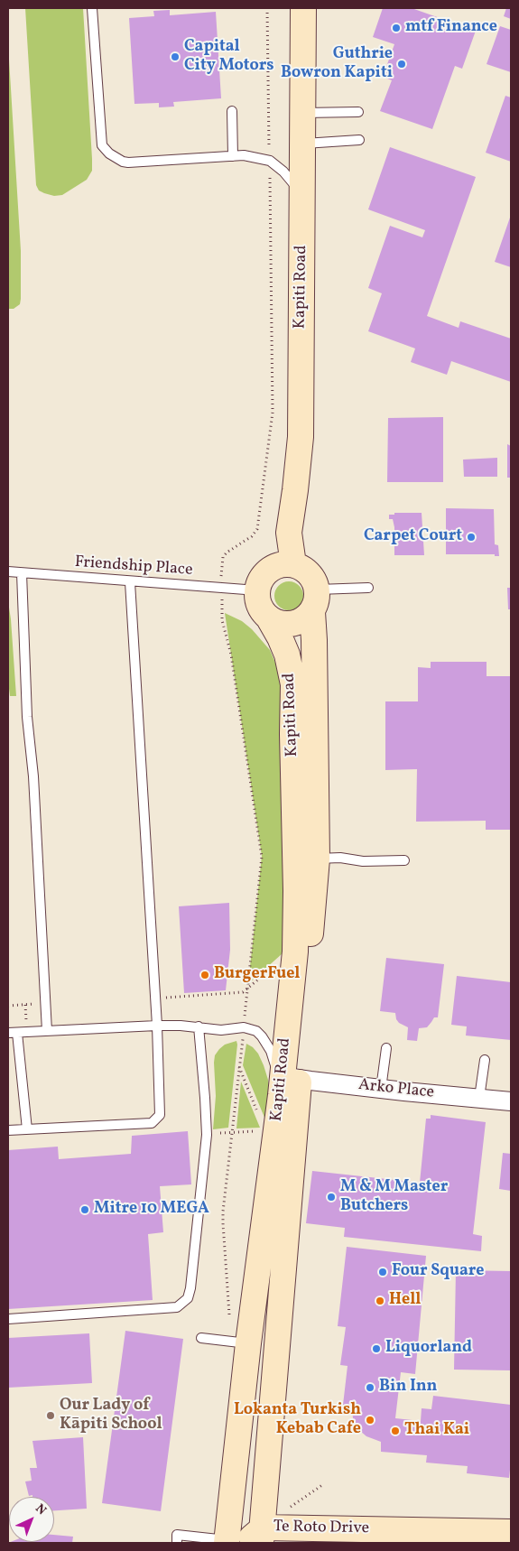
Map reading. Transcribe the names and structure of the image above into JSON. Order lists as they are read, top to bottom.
{
  "streets": {
    "main road": ["Kapiti Road", "Te Roto Drive"],
    "street": ["Arko Place"],
    "lane": ["Friendship Place"]
  },
  "crossings": [
    ["Kapiti Road", "Friendship Place"],
    ["Kapiti Road", "Arko Place"],
    ["Kapiti Road", "Te Roto Drive"]
  ],
  "places": [
    "mtf Finance",
    "Capital City Motors",
    "Guthrie Bowron Kapiti",
    "Carpet Court",
    "BurgerFuel",
    "M & M Master Butchers",
    "Mitre 10 MEGA",
    "Four Square",
    "Hell",
    "Liquorland",
    "Bin Inn",
    "Our Lady of Kāpiti School",
    "Lokanta Turkish Kebab Cafe",
    "Thai Kai"
  ],
  "north": "top right"
}
